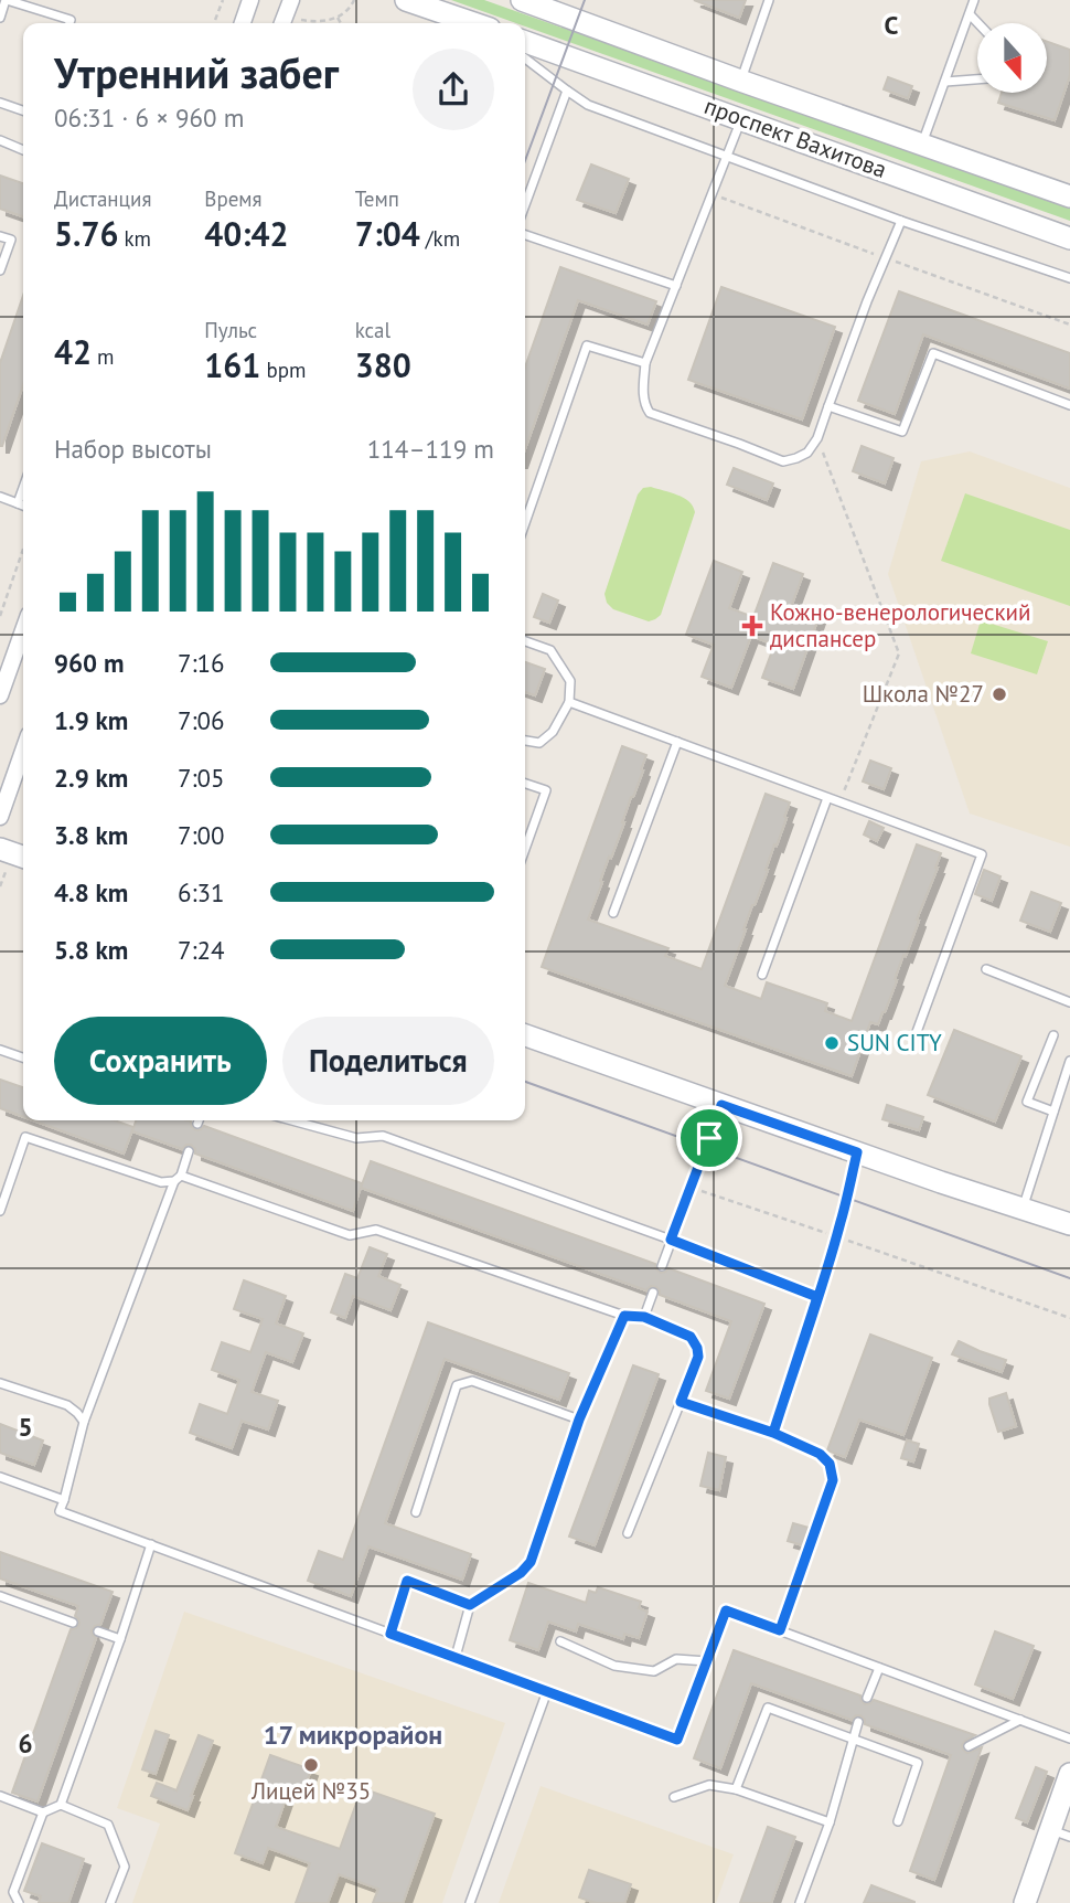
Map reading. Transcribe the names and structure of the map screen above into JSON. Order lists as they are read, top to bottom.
{
  "streets": {
    "main road": ["проспект Вахитова"]
  },
  "districts": ["17 микрорайон"],
  "places": {
    "health": ["Кожно-венерологический диспансер"],
    "other": ["Школа №27", "SUN CITY", "Лицей №35"]
  },
  "north": "bottom",
  "page": {
    "heading": ["Утренний забег", "06:31 · 6 × 960 m"],
    "stats": [
      ["Дистанция", "5.76 km"],
      ["Время", "40:42"],
      ["Темп", "7:04 /km"],
      ["42 m"],
      ["Пульс", "161 bpm"],
      ["kcal", "380"]
    ],
    "chart": ["Набор высоты", "114–119 m"],
    "list": [
      {
        "name": "960 m",
        "note": "7:16"
      },
      {
        "name": "1.9 km",
        "note": "7:06"
      },
      {
        "name": "2.9 km",
        "note": "7:05"
      },
      {
        "name": "3.8 km",
        "note": "7:00"
      },
      {
        "name": "4.8 km",
        "note": "6:31"
      },
      {
        "name": "5.8 km",
        "note": "7:24"
      }
    ],
    "buttons": ["Сохранить", "Поделиться"]
  },
  "grid": {
    "columns": ["C"],
    "rows": ["5", "6"]
  }
}
